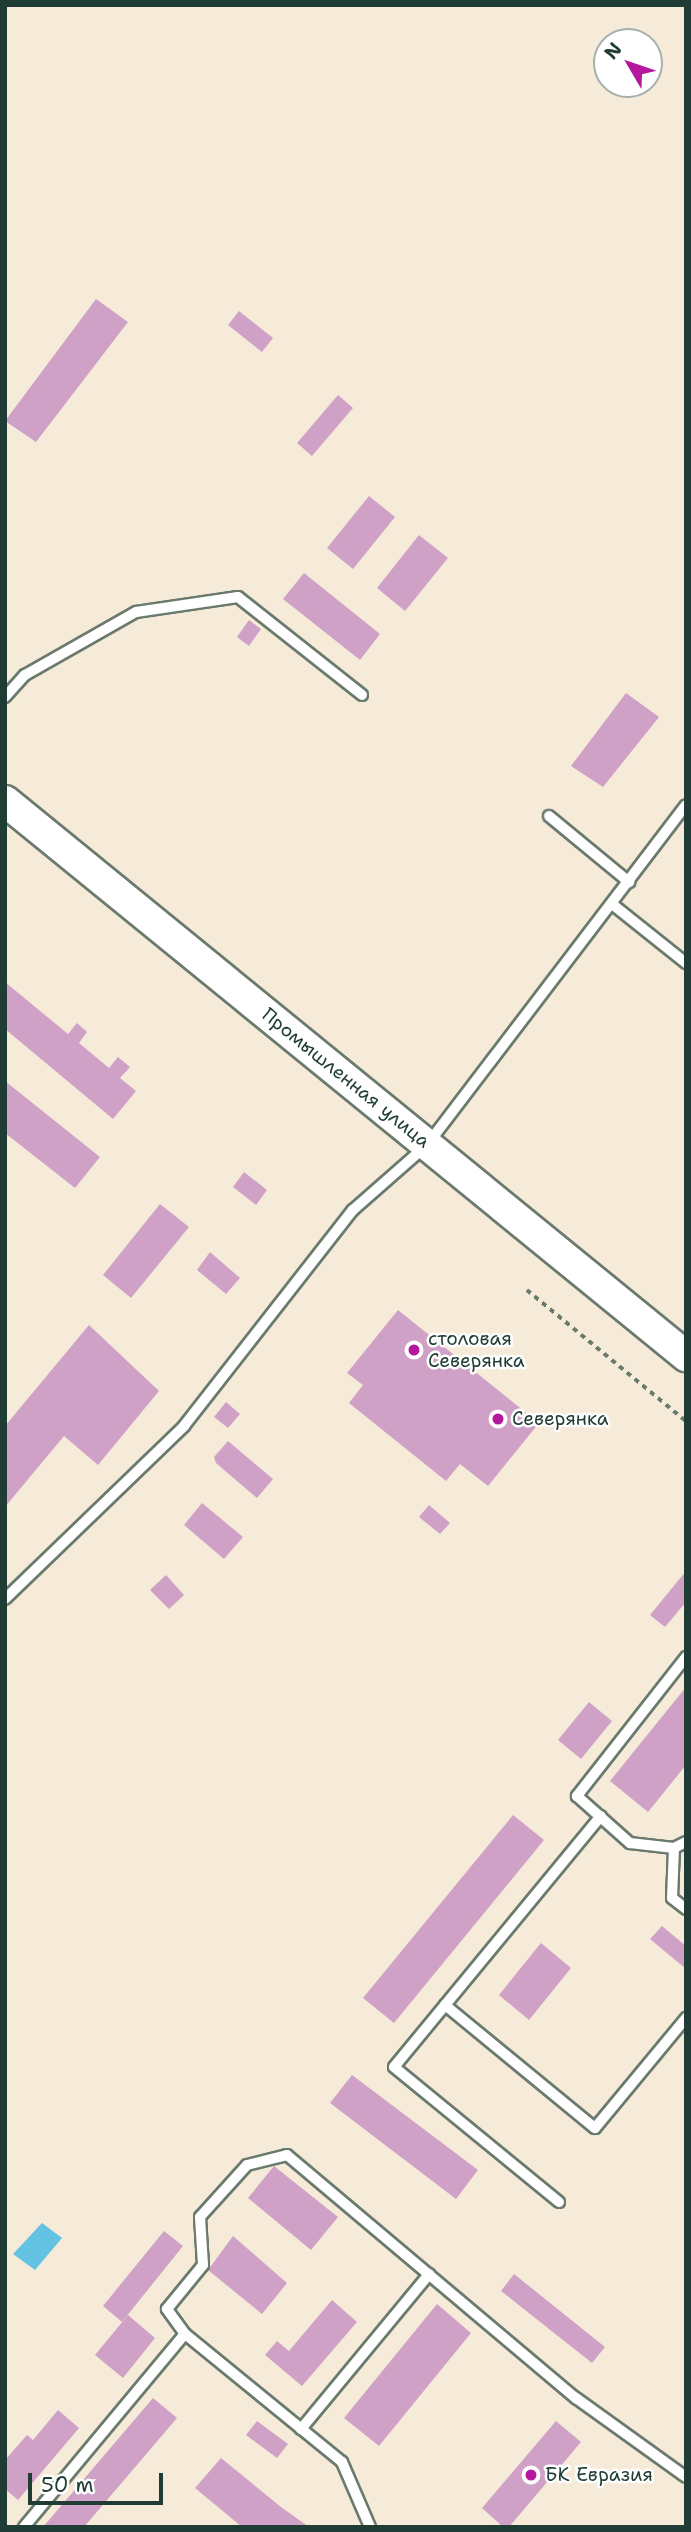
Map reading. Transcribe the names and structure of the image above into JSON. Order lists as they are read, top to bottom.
{
  "streets": {
    "main road": ["Промышленная улица"]
  },
  "places": ["столовая Северянка", "Северянка", "БК Евразия"],
  "scale_bar": "50 m",
  "north": "top left"
}
